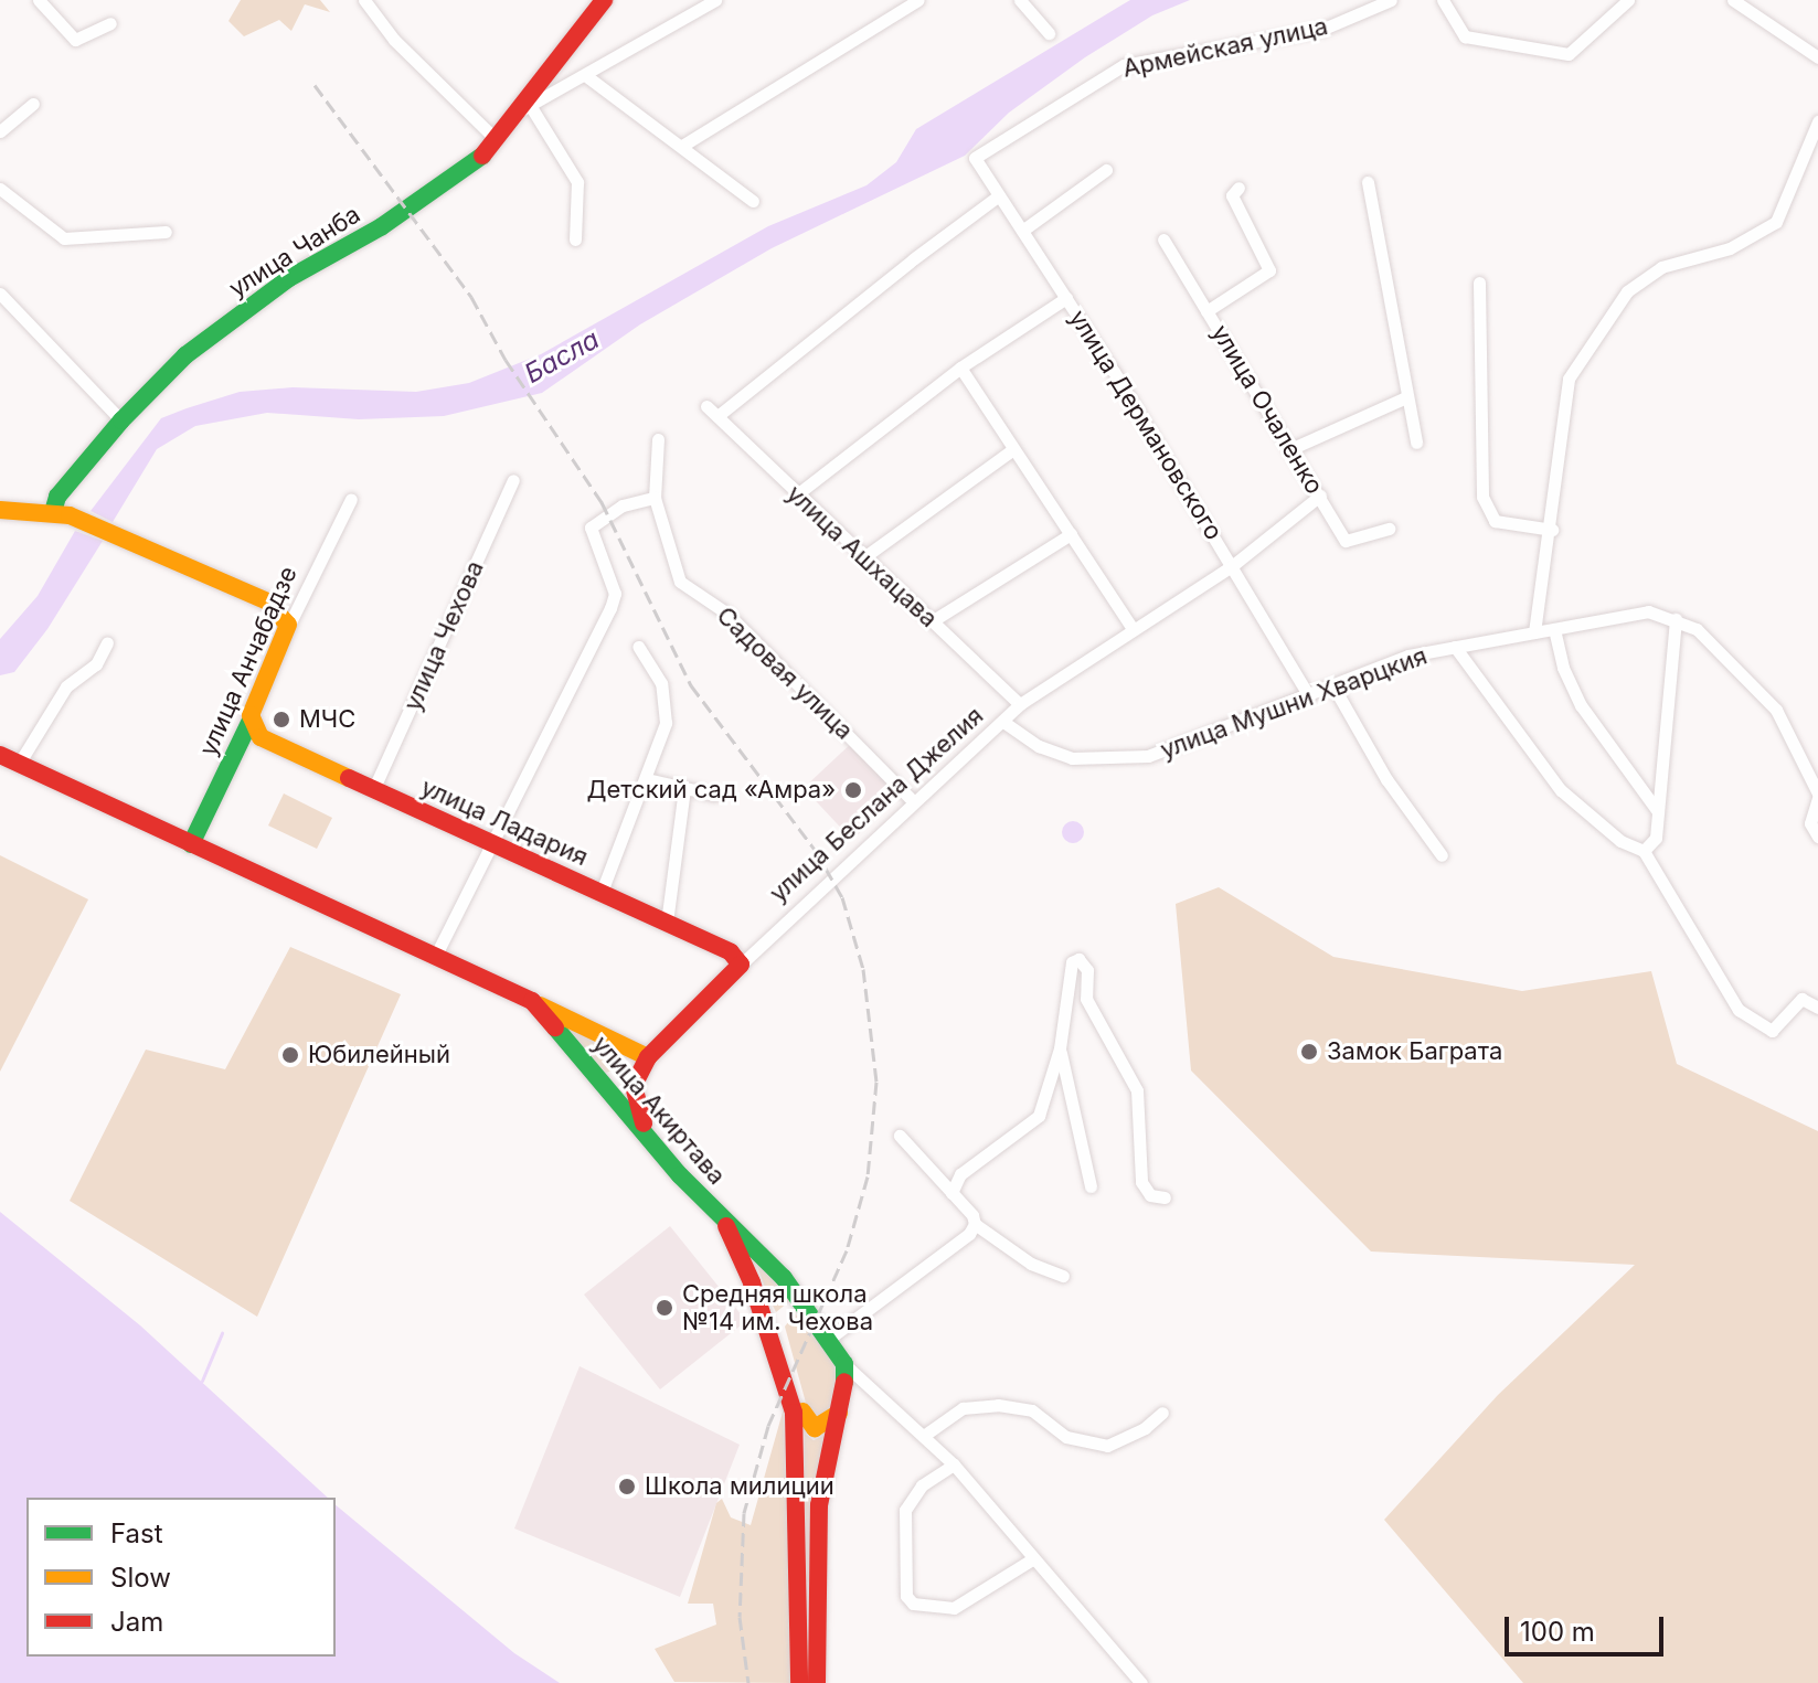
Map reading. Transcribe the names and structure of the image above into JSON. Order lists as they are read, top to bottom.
{
  "streets": {
    "main road": [
      "улица Чанба",
      "улица Анчабадзе",
      "улица Беслана Джелия",
      "улица Ладария",
      "улица Акиртава"
    ],
    "street": [
      "Армейская улица",
      "улица Очаленко",
      "улица Дермановского",
      "улица Ашхацава",
      "улица Чехова",
      "Садовая улица",
      "улица Мушни Хварцкия"
    ]
  },
  "crossings": [
    ["Армейская улица", "улица Дермановского"],
    ["улица Очаленко", "улица Беслана Джелия"],
    ["улица Дермановского", "улица Мушни Хварцкия"],
    ["улица Дермановского", "улица Беслана Джелия"],
    ["улица Ашхацава", "улица Беслана Джелия"],
    ["улица Чехова", "улица Ладария"],
    ["улица Анчабадзе", "улица Ладария"],
    ["улица Анчабадзе", "улица Акиртава"],
    ["Садовая улица", "улица Беслана Джелия"],
    ["улица Мушни Хварцкия", "улица Беслана Джелия"],
    ["улица Беслана Джелия", "улица Ладария"],
    ["улица Беслана Джелия", "улица Акиртава"]
  ],
  "water": ["Басла"],
  "places": [
    "МЧС",
    "Детский сад «Амра»",
    "Замок Баграта",
    "Юбилейный",
    "Средняя школа №14 им. Чехова",
    "Школа милиции"
  ],
  "legend": ["Fast", "Slow", "Jam"],
  "scale_bar": "100 m"
}
